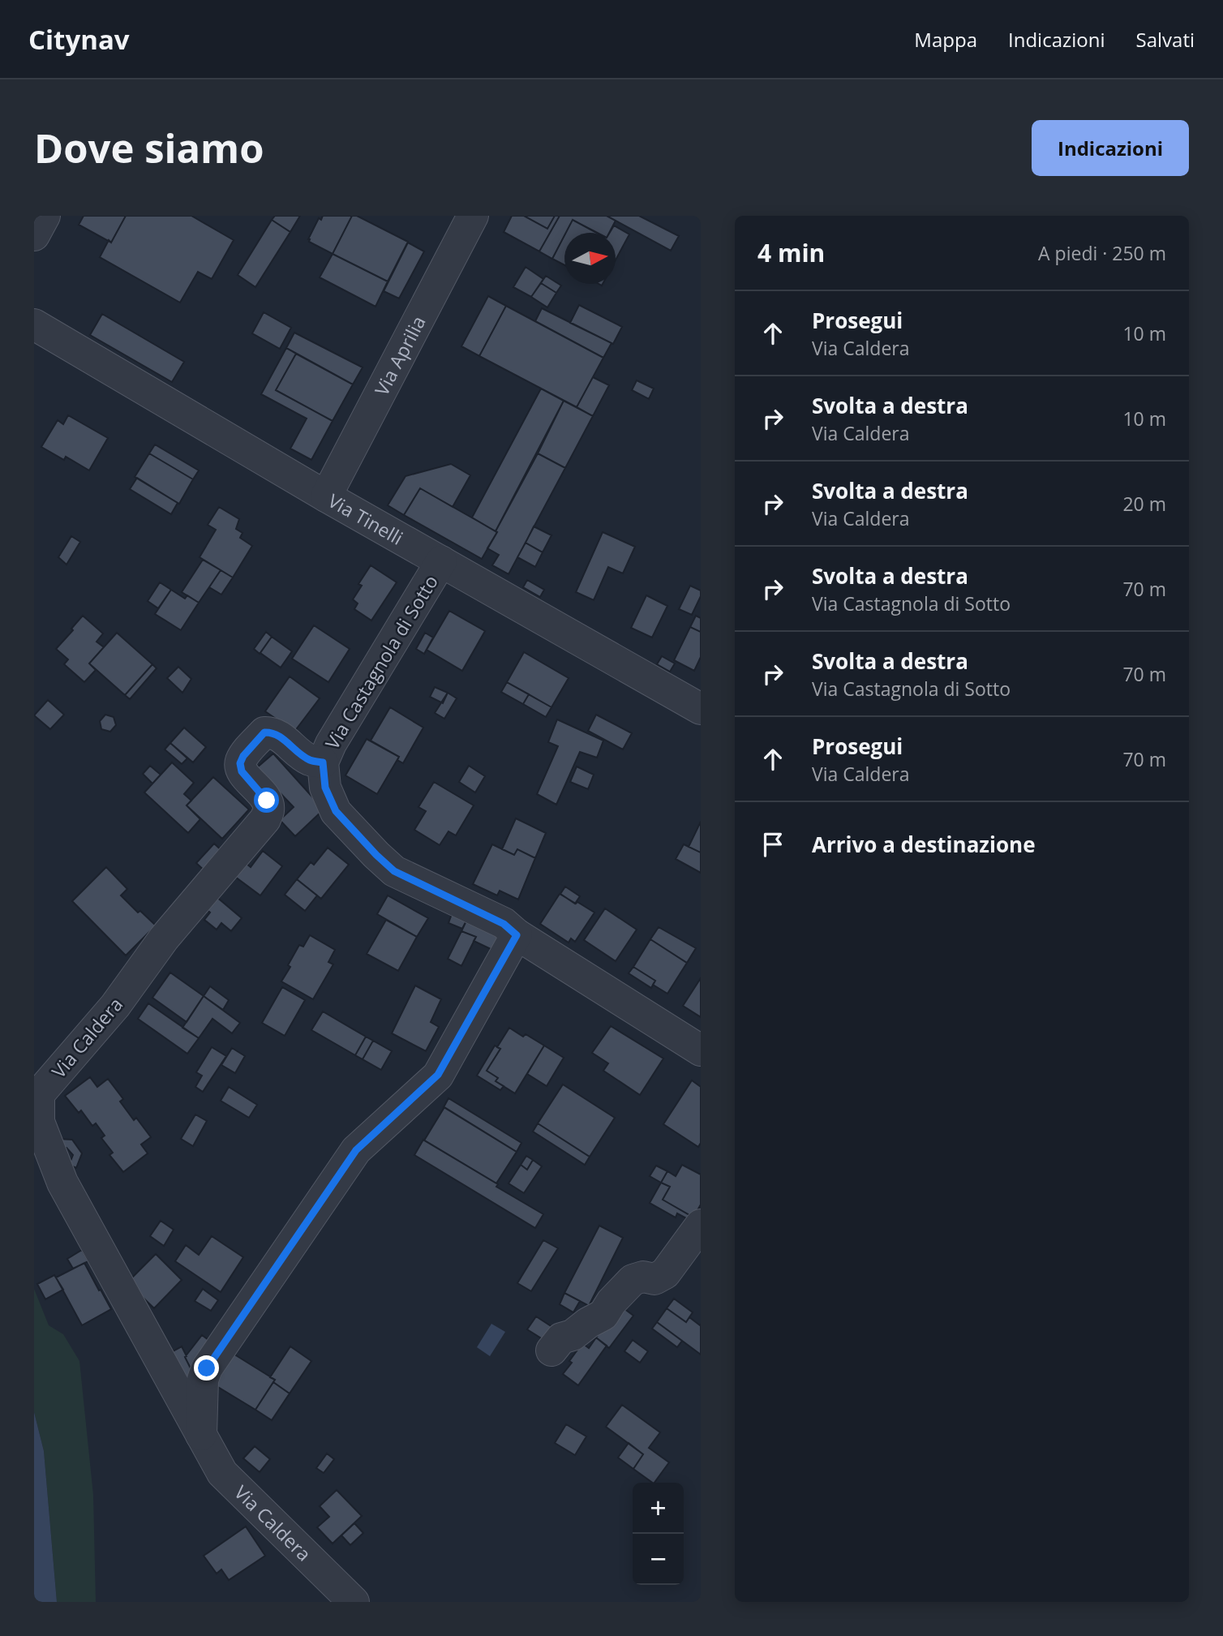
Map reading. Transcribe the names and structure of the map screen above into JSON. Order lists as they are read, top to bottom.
{
  "streets": {
    "street": [
      "Via Aprilia",
      "Via Tinelli",
      "Via Castagnola di Sotto",
      "Via Caldera"
    ]
  },
  "crossings": [
    ["Via Aprilia", "Via Tinelli"],
    ["Via Tinelli", "Via Castagnola di Sotto"],
    ["Via Castagnola di Sotto", "Via Caldera"]
  ],
  "north": "right",
  "page": {
    "header": "Citynav",
    "nav": ["Mappa", "Indicazioni", "Salvati"],
    "buttons": "Indicazioni",
    "title": "Dove siamo",
    "heading": ["4 min", "A piedi · 250 m"],
    "list": [
      ["Prosegui", "Via Caldera", "10 m"],
      ["Svolta a destra", "Via Caldera", "10 m"],
      ["Svolta a destra", "Via Caldera", "20 m"],
      ["Svolta a destra", "Via Castagnola di Sotto", "70 m"],
      ["Svolta a destra", "Via Castagnola di Sotto", "70 m"],
      ["Prosegui", "Via Caldera", "70 m"],
      "Arrivo a destinazione"
    ],
    "map_buttons": ["+", "−"]
  }
}
